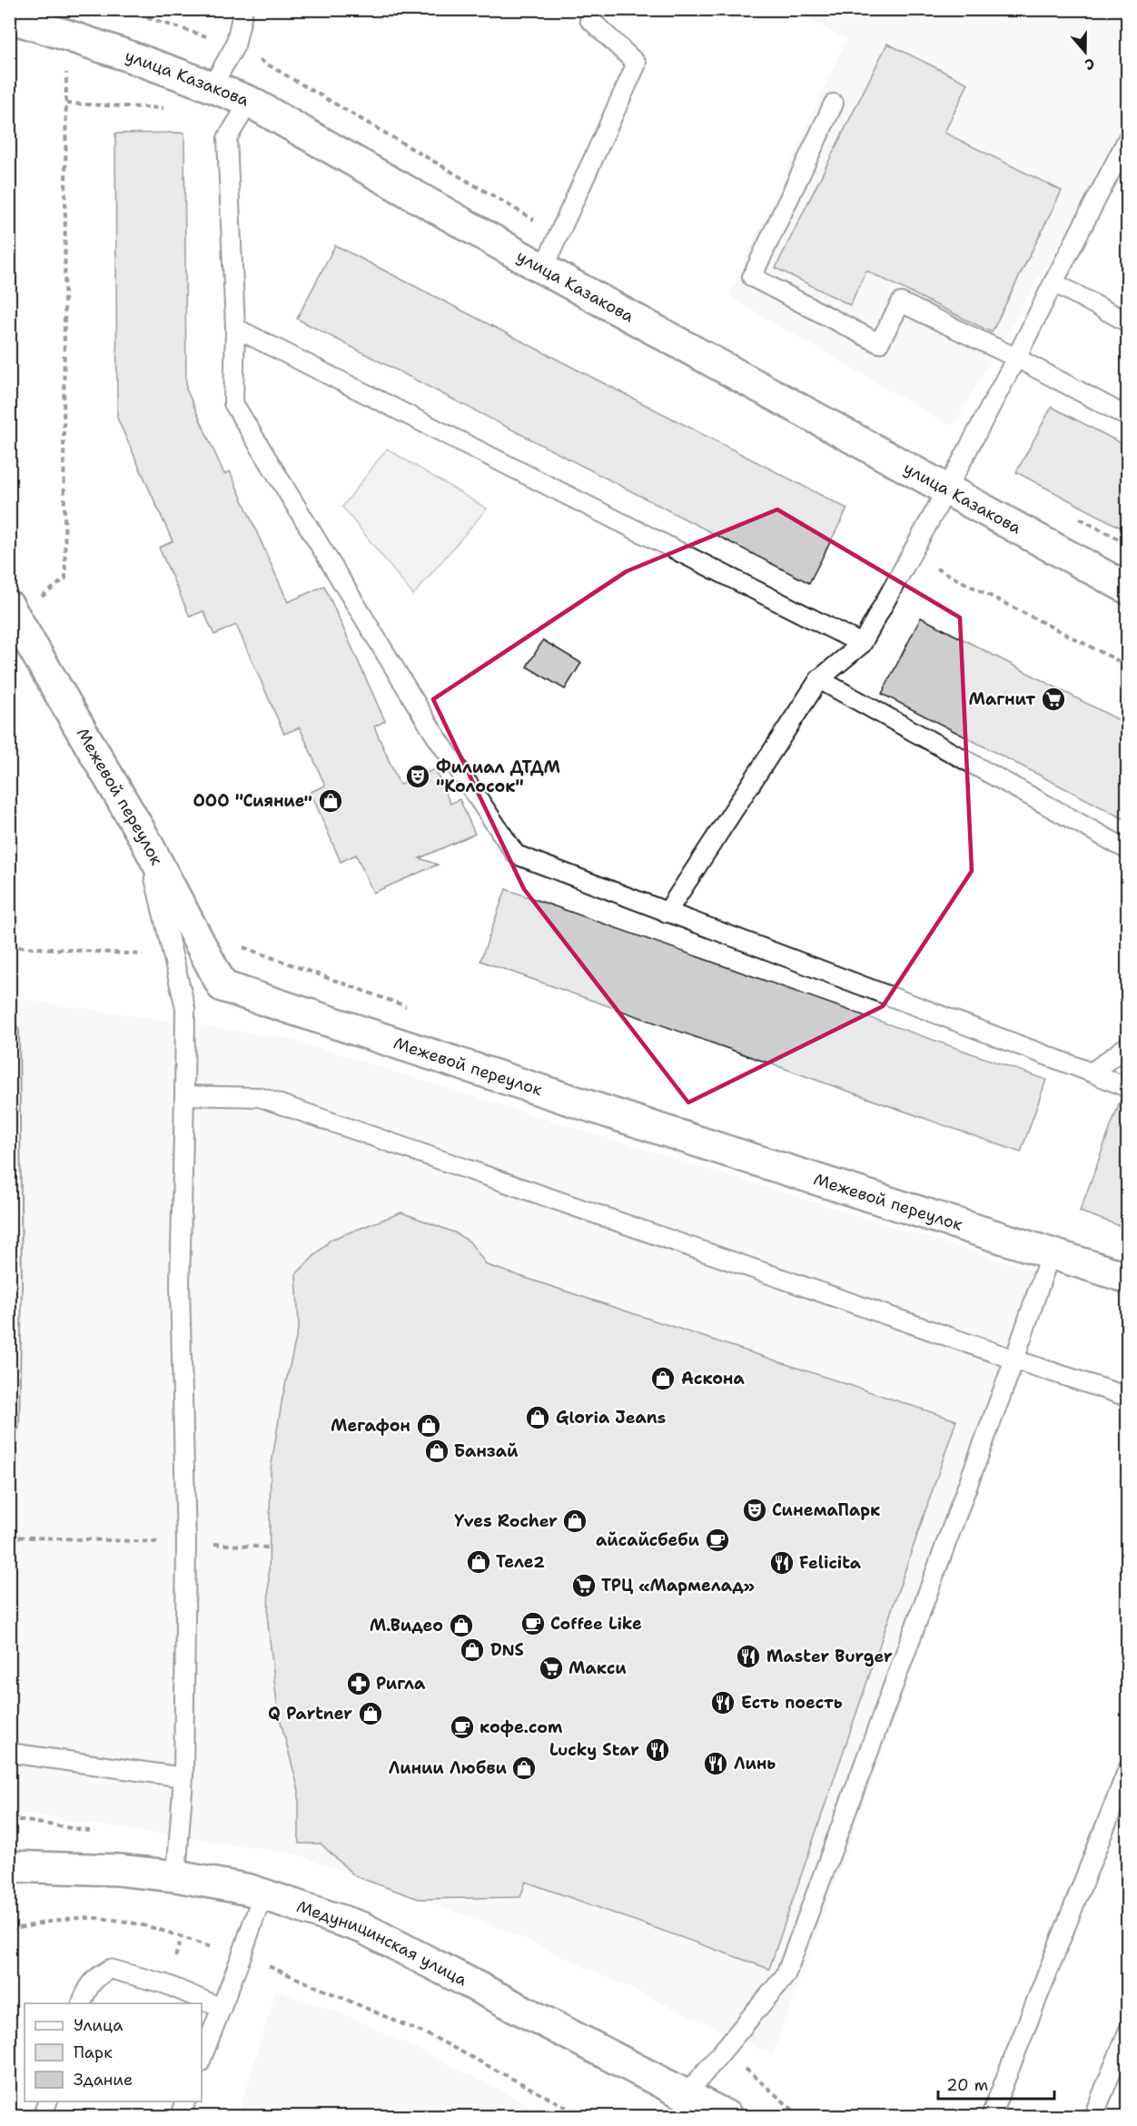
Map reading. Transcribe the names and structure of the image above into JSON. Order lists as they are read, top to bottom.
{
  "streets": {
    "street": ["улица Казакова", "Межевой переулок", "Медуницинская улица"]
  },
  "places": {
    "supermarket": ["Магнит", "ТРЦ «Мармелад»", "Макси"],
    "theatre": ["Филиал ДТДМ \"Колосок\"", "СинемаПарк"],
    "shop": [
      "ООО \"Сияние\"",
      "Аскона",
      "Gloria Jeans",
      "Мегафон",
      "Банзай",
      "Yves Rocher",
      "Теле2",
      "М.Видео",
      "DNS",
      "Q Partner",
      "Линии Любви"
    ],
    "cafe": ["айсайсбеби", "Coffee Like", "кофе.com"],
    "restaurant": [
      "Felicita",
      "Master Burger",
      "Есть поесть",
      "Lucky Star",
      "Линь"
    ],
    "pharmacy": ["Ригла"]
  },
  "legend": ["Улица", "Парк", "Здание"],
  "scale_bar": "20 m",
  "north": "bottom"
}
